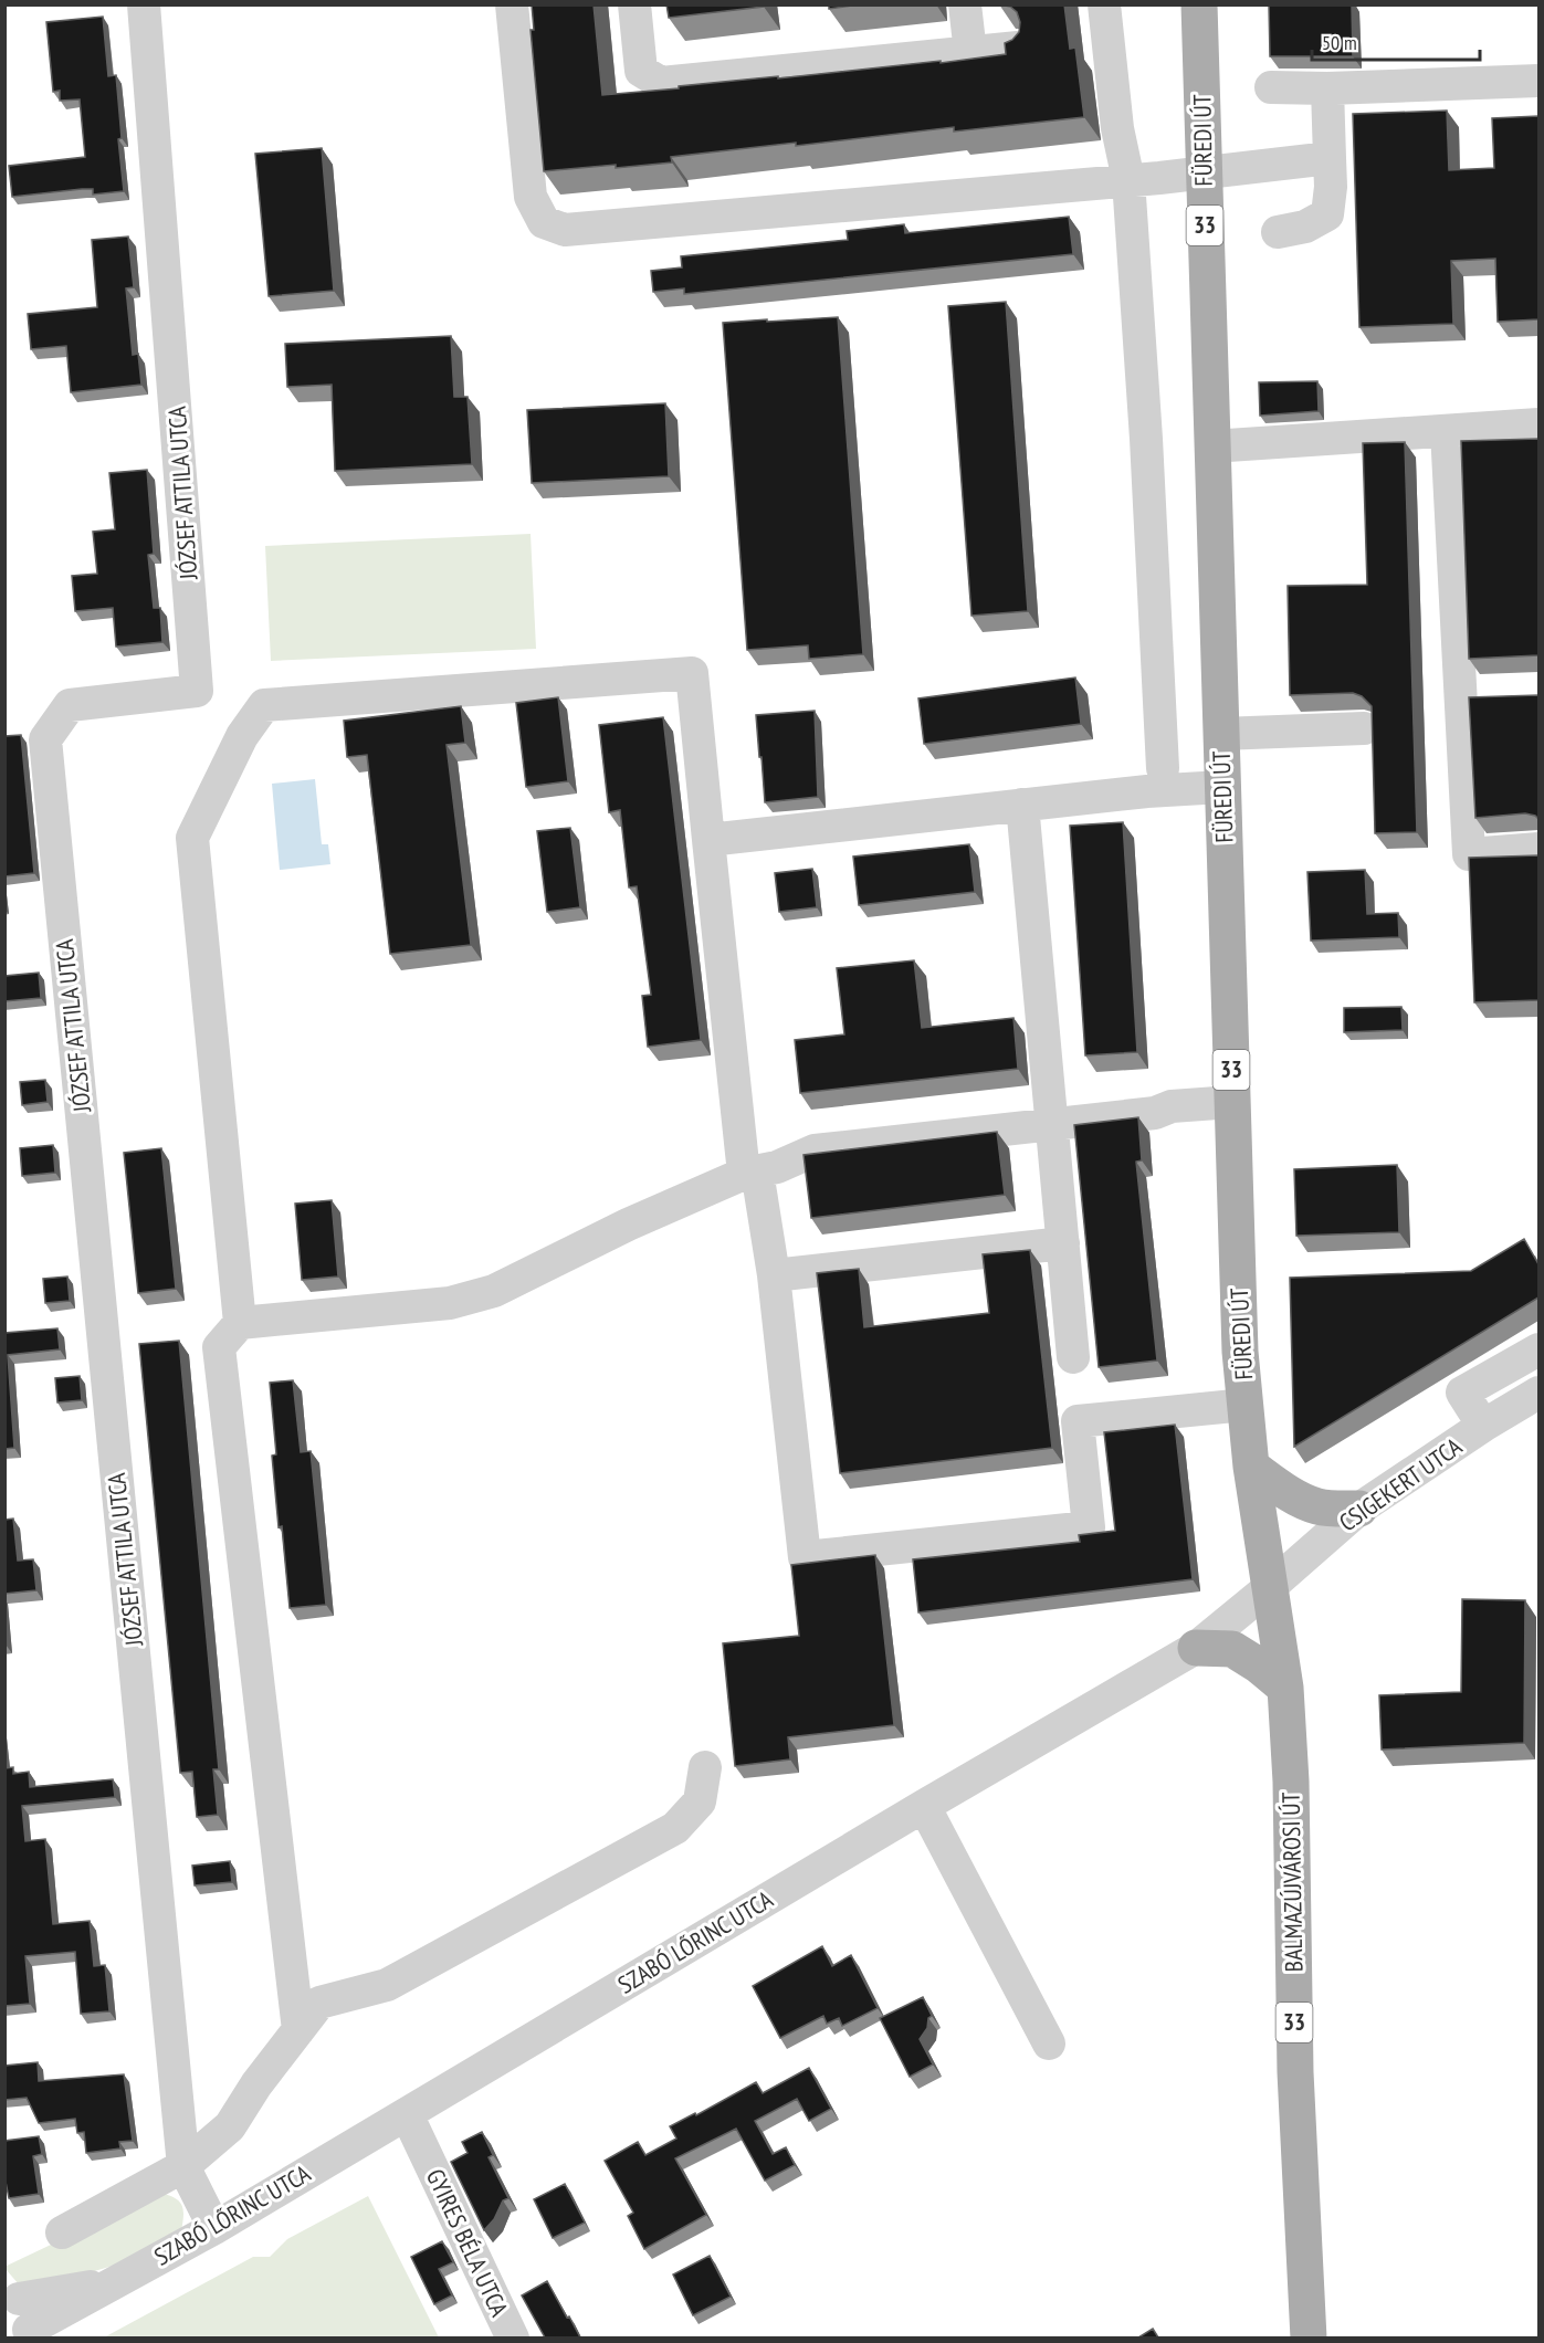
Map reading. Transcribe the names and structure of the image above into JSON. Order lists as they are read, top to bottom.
{
  "streets": {
    "main road": ["FÜREDI ÚT", "33", "BALMAZÚJVÁROSI ÚT"],
    "street": [
      "JÓZSEF ATTILA UTCA",
      "CSIGEKERT UTCA",
      "SZABÓ LŐRINC UTCA",
      "GYIRES BÉLA UTCA"
    ]
  },
  "crossings": [
    ["FÜREDI ÚT", "CSIGEKERT UTCA"],
    ["FÜREDI ÚT", "BALMAZÚJVÁROSI ÚT"],
    ["FÜREDI ÚT", "SZABÓ LŐRINC UTCA"],
    ["CSIGEKERT UTCA", "BALMAZÚJVÁROSI ÚT"],
    ["CSIGEKERT UTCA", "SZABÓ LŐRINC UTCA"],
    ["BALMAZÚJVÁROSI ÚT", "SZABÓ LŐRINC UTCA"],
    ["SZABÓ LŐRINC UTCA", "GYIRES BÉLA UTCA"]
  ],
  "scale_bar": "50 m"
}
